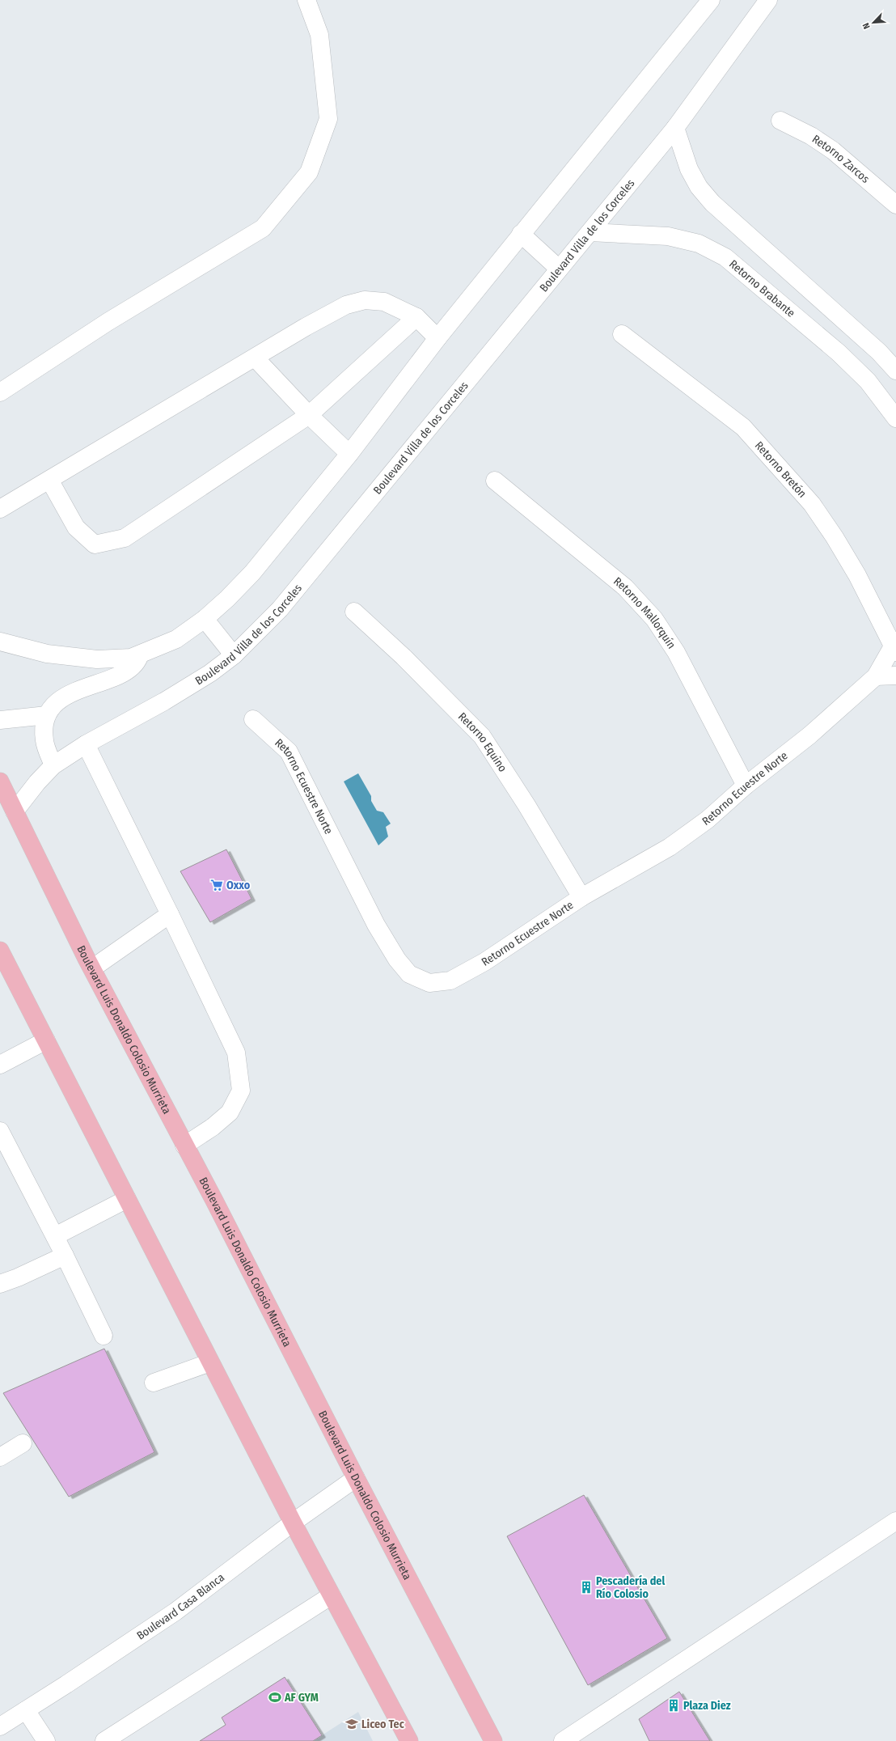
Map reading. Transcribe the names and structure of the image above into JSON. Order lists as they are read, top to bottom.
{
  "streets": {
    "main road": ["Boulevard Luis Donaldo Colosio Murrieta"],
    "street": [
      "Retorno Zarcos",
      "Boulevard Villa de los Corceles",
      "Retorno Brabante",
      "Retorno Bretón",
      "Retorno Mallorquín",
      "Retorno Equino",
      "Retorno Ecuestre Norte",
      "Boulevard Casa Blanca"
    ]
  },
  "crossings": [
    ["Boulevard Villa de los Corceles", "Retorno Brabante"],
    ["Boulevard Villa de los Corceles", "Boulevard Luis Donaldo Colosio Murrieta"],
    ["Retorno Bretón", "Retorno Ecuestre Norte"],
    ["Retorno Mallorquín", "Retorno Ecuestre Norte"],
    ["Retorno Equino", "Retorno Ecuestre Norte"],
    ["Boulevard Luis Donaldo Colosio Murrieta", "Boulevard Casa Blanca"]
  ],
  "places": {
    "supermarket": ["Oxxo"],
    "building": ["Pescadería del Río Colosio", "Plaza Diez"],
    "sports": ["AF GYM"],
    "school or university": ["Liceo Tec"]
  },
  "north": "bottom left"
}
